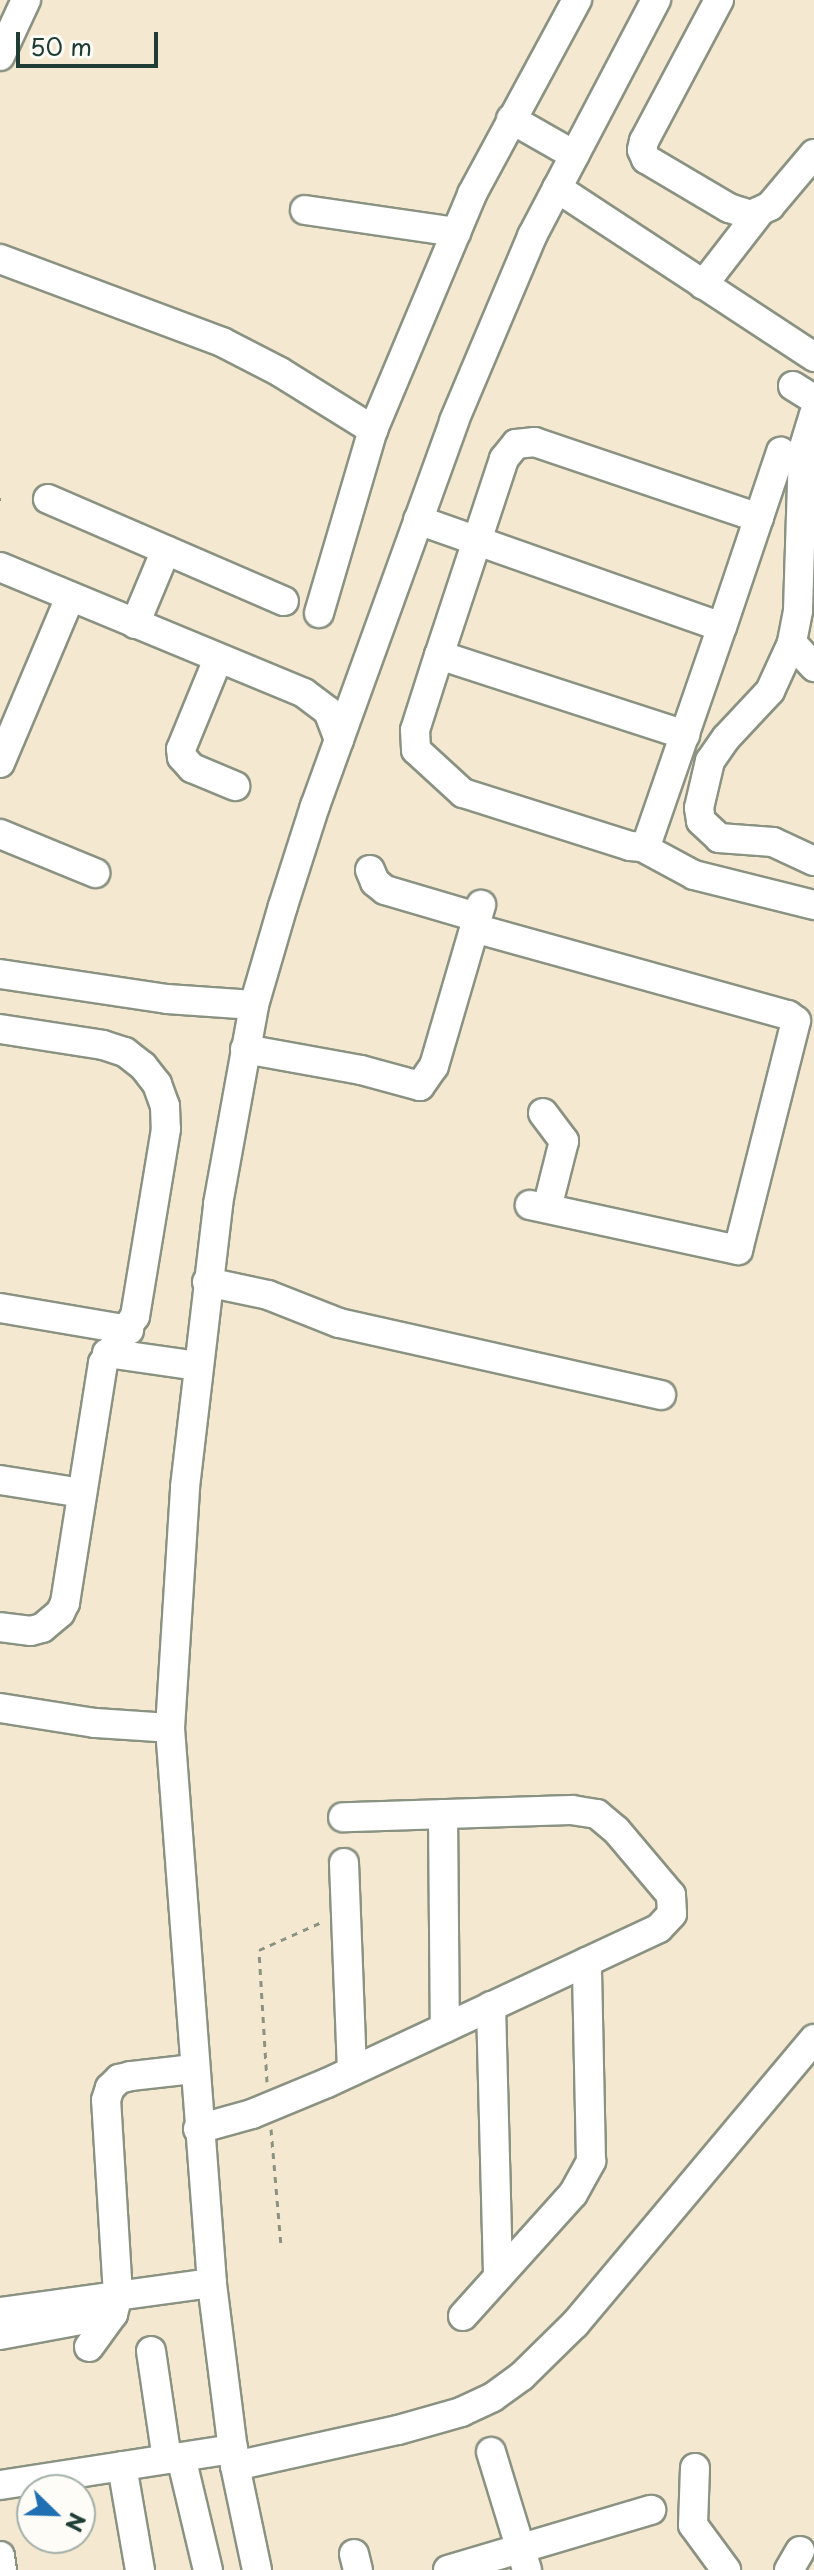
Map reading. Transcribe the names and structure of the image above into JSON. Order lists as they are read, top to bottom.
{
  "scale_bar": "50 m",
  "north": "bottom right"
}
